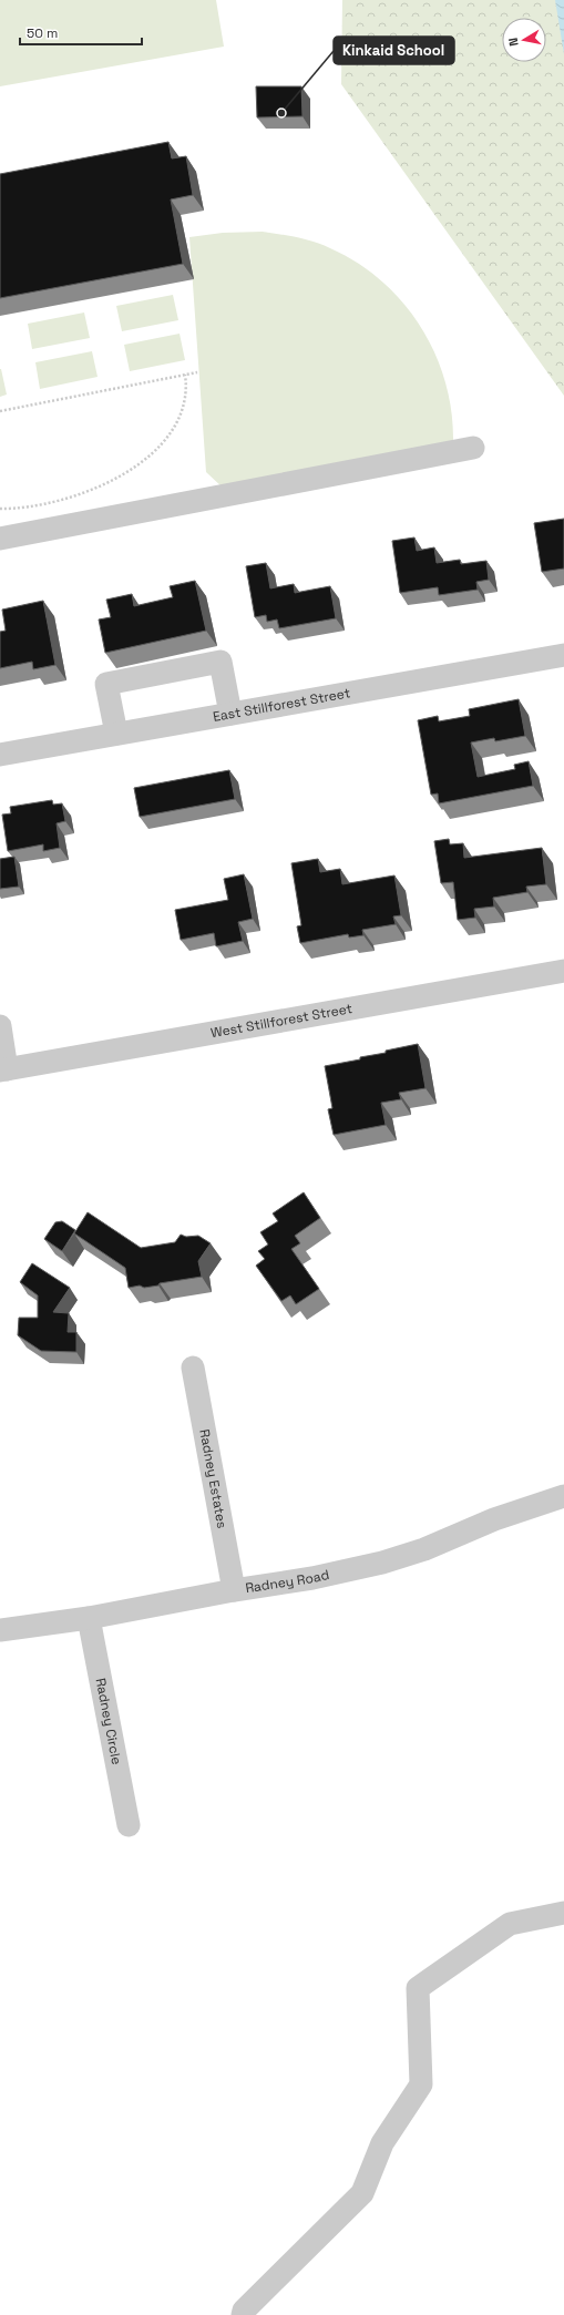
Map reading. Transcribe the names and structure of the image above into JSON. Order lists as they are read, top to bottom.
{
  "streets": {
    "street": [
      "East Stillforest Street",
      "West Stillforest Street",
      "Radney Estates",
      "Radney Road",
      "Radney Circle"
    ]
  },
  "crossings": [
    ["Radney Estates", "Radney Road"],
    ["Radney Road", "Radney Circle"]
  ],
  "places": ["Kinkaid School"],
  "scale_bar": "50 m",
  "north": "left"
}
